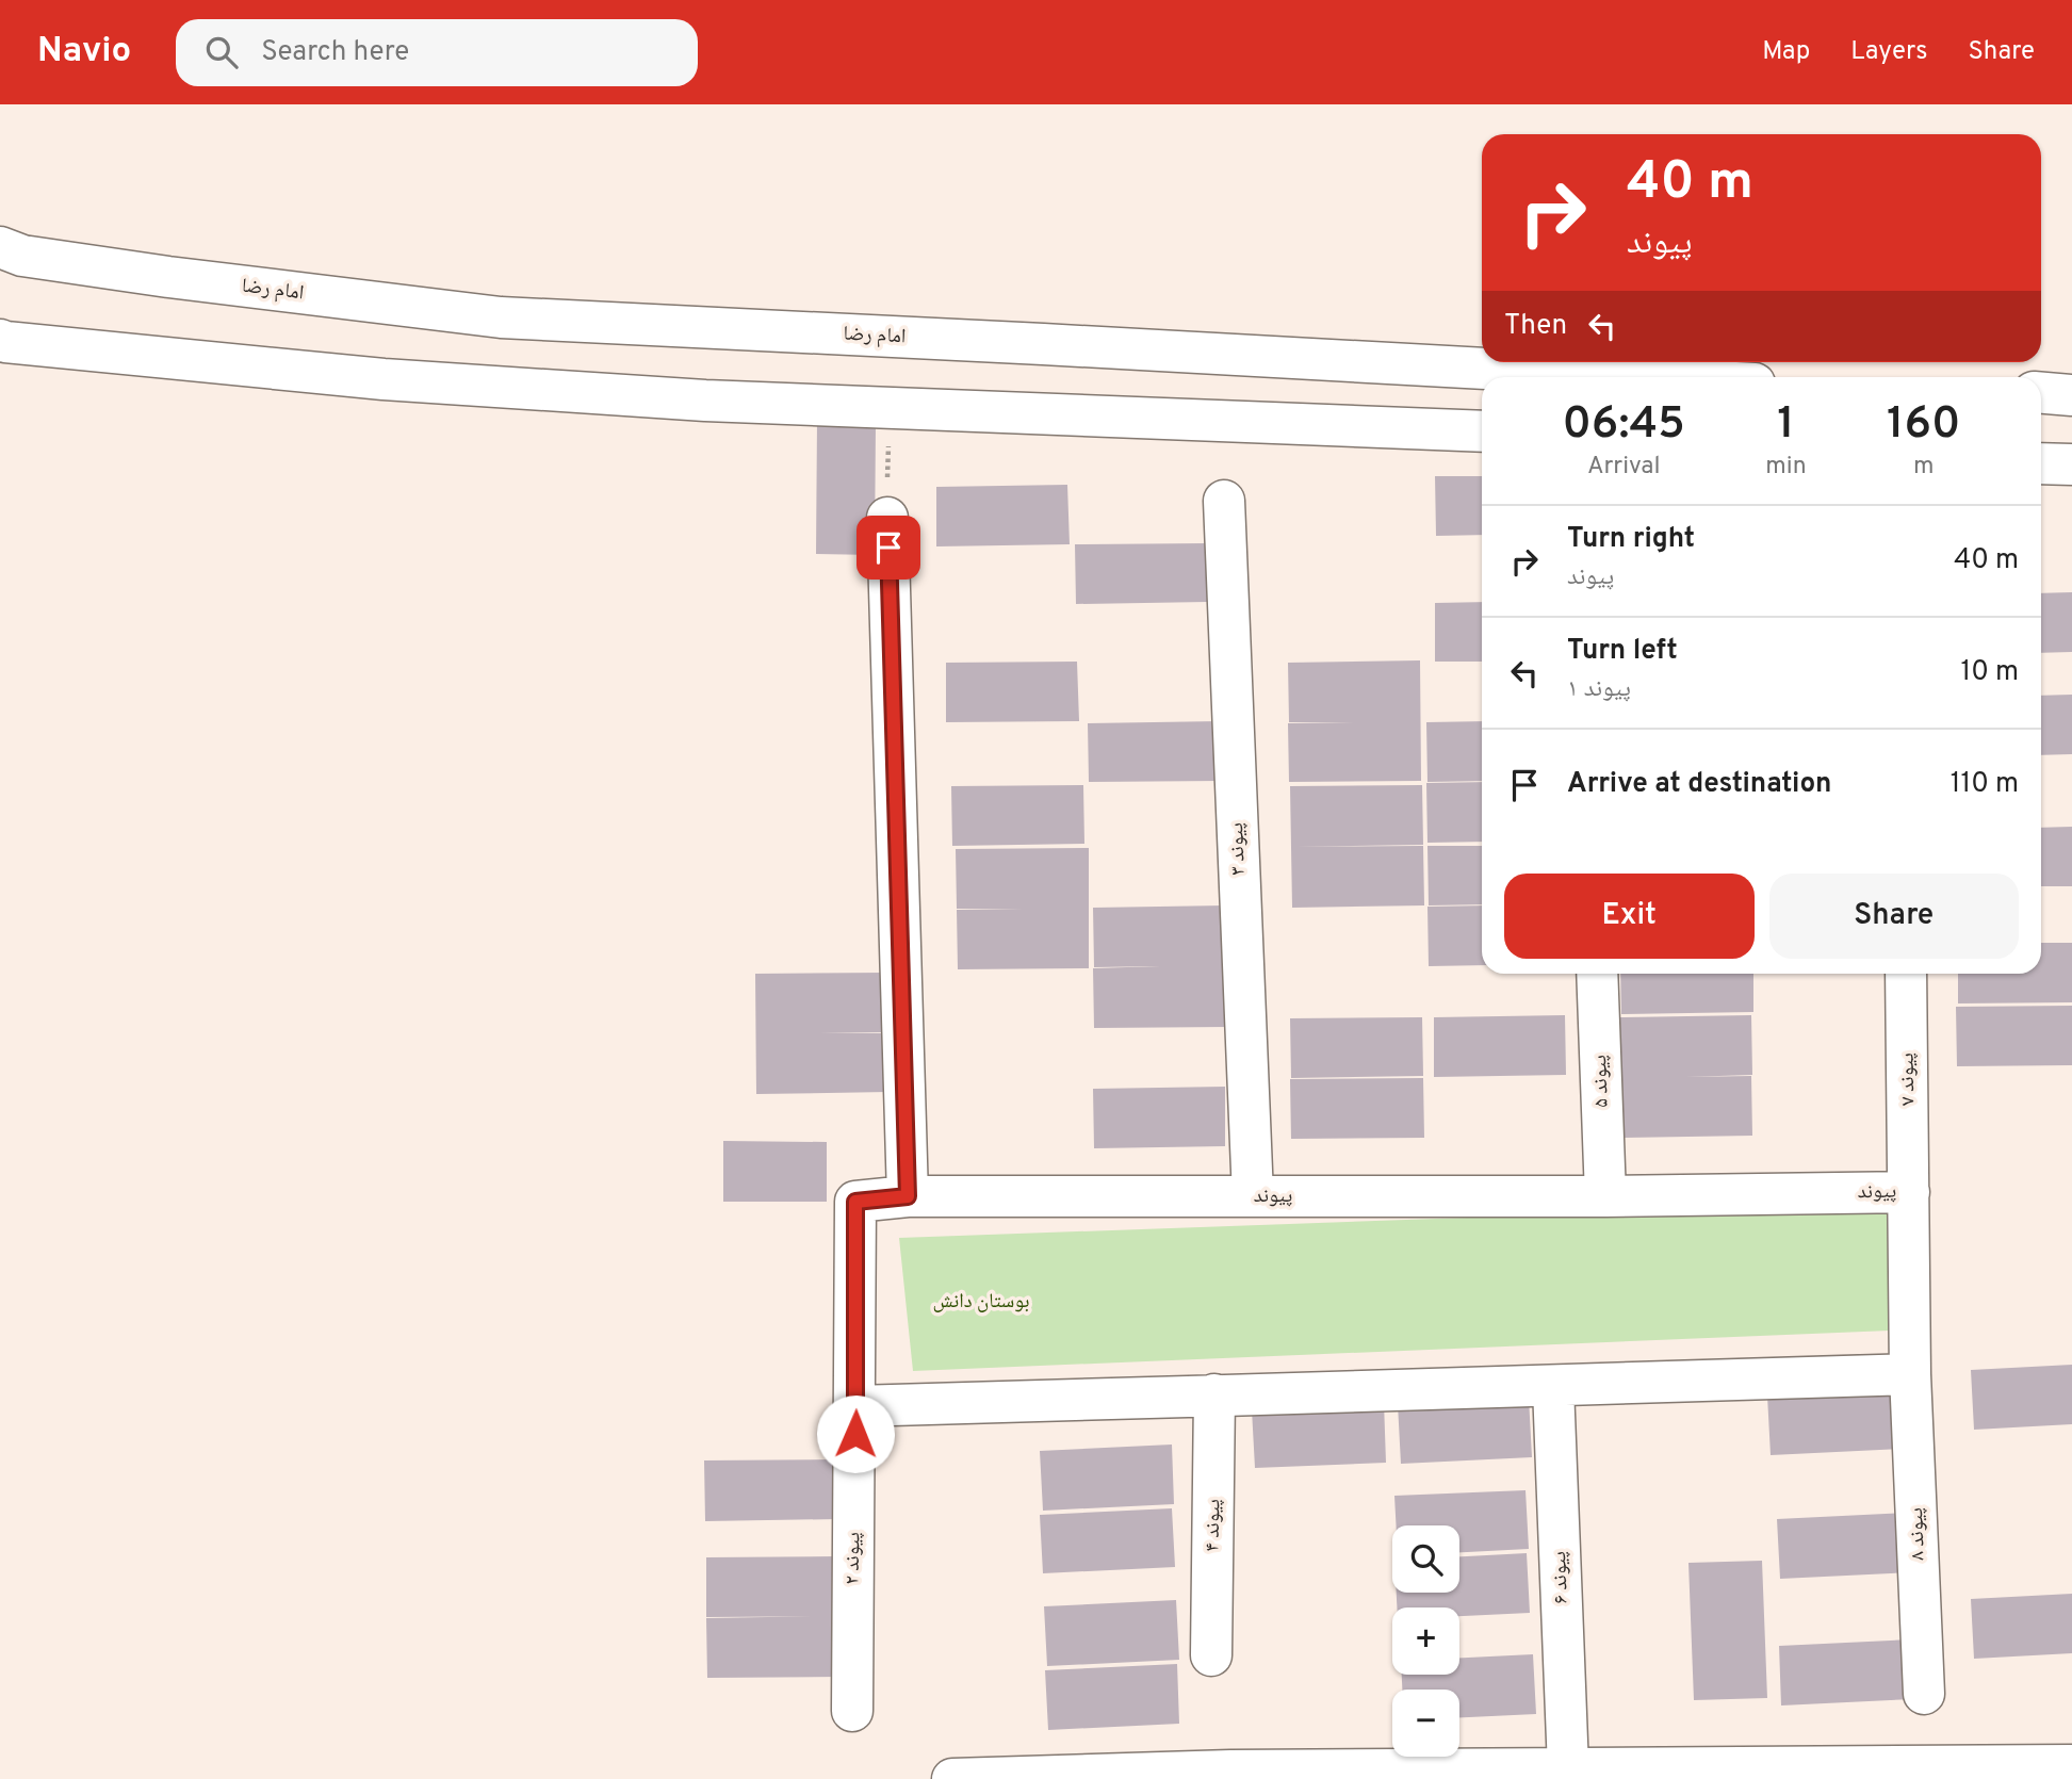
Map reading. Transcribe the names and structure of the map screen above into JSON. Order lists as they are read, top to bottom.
{
  "streets": {
    "street": [
      "امام رضا",
      "پیوند ۳",
      "پیوند ۷",
      "پیوند ۵",
      "پیوند",
      "پیوند ۴",
      "پیوند ۸",
      "پیوند ۲",
      "پیوند ۶"
    ]
  },
  "crossings": [
    ["پیوند ۳", "پیوند"],
    ["پیوند ۷", "پیوند"],
    ["پیوند ۵", "پیوند"],
    ["پیوند", "پیوند ۸"],
    ["پیوند", "پیوند ۲"]
  ],
  "parks": ["بوستان دانش"],
  "page": {
    "header": "Navio",
    "search": "Search here",
    "nav": ["Map", "Layers", "Share"],
    "turn": ["40 m", "پیوند"],
    "then": "Then",
    "eta": [
      "06:45",
      "Arrival",
      "1",
      "min",
      "160",
      "m"
    ],
    "list": [
      {
        "name": "Turn right",
        "note": "پیوند",
        "value": "40 m"
      },
      {
        "name": "Turn left",
        "note": "پیوند ۱",
        "value": "10 m"
      },
      {
        "name": "Arrive at destination",
        "value": "110 m"
      }
    ],
    "buttons": ["Exit", "Share"],
    "map_buttons": ["+", "−"]
  }
}
